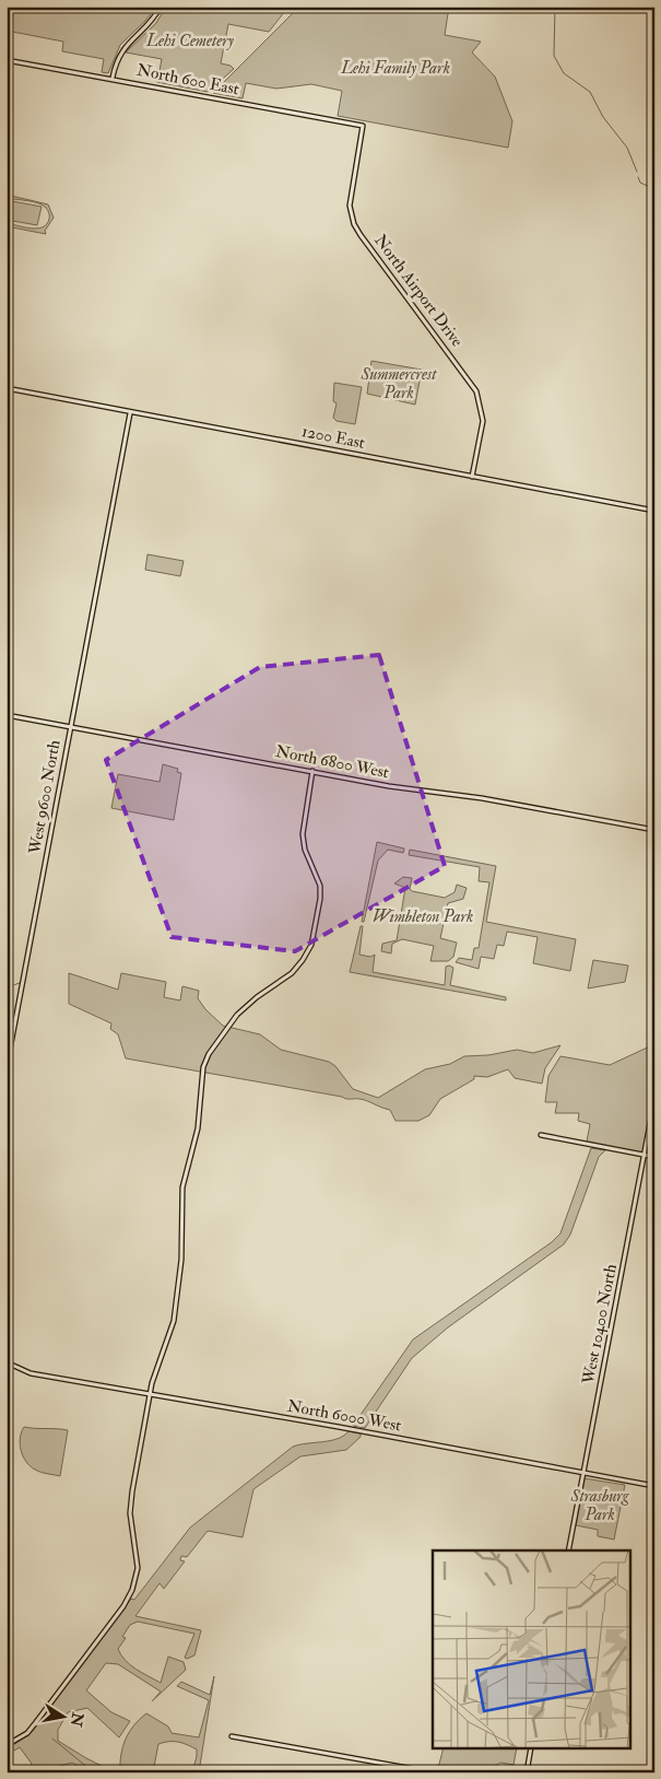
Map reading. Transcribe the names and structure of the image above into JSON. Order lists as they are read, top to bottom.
{
  "streets": {
    "street": [
      "North 600 East",
      "North Airport Drive",
      "1200 East",
      "North 6800 West",
      "West 9600 North",
      "West 10400 North",
      "North 6000 West"
    ]
  },
  "crossings": [
    ["North 600 East", "North Airport Drive"],
    ["North Airport Drive", "1200 East"],
    ["1200 East", "West 9600 North"],
    ["North 6800 West", "West 9600 North"],
    ["West 10400 North", "North 6000 West"]
  ],
  "parks": [
    "Lehi Cemetery",
    "Lehi Family Park",
    "Summercrest Park",
    "Wimbleton Park",
    "Strasburg Park"
  ],
  "north": "right"
}
